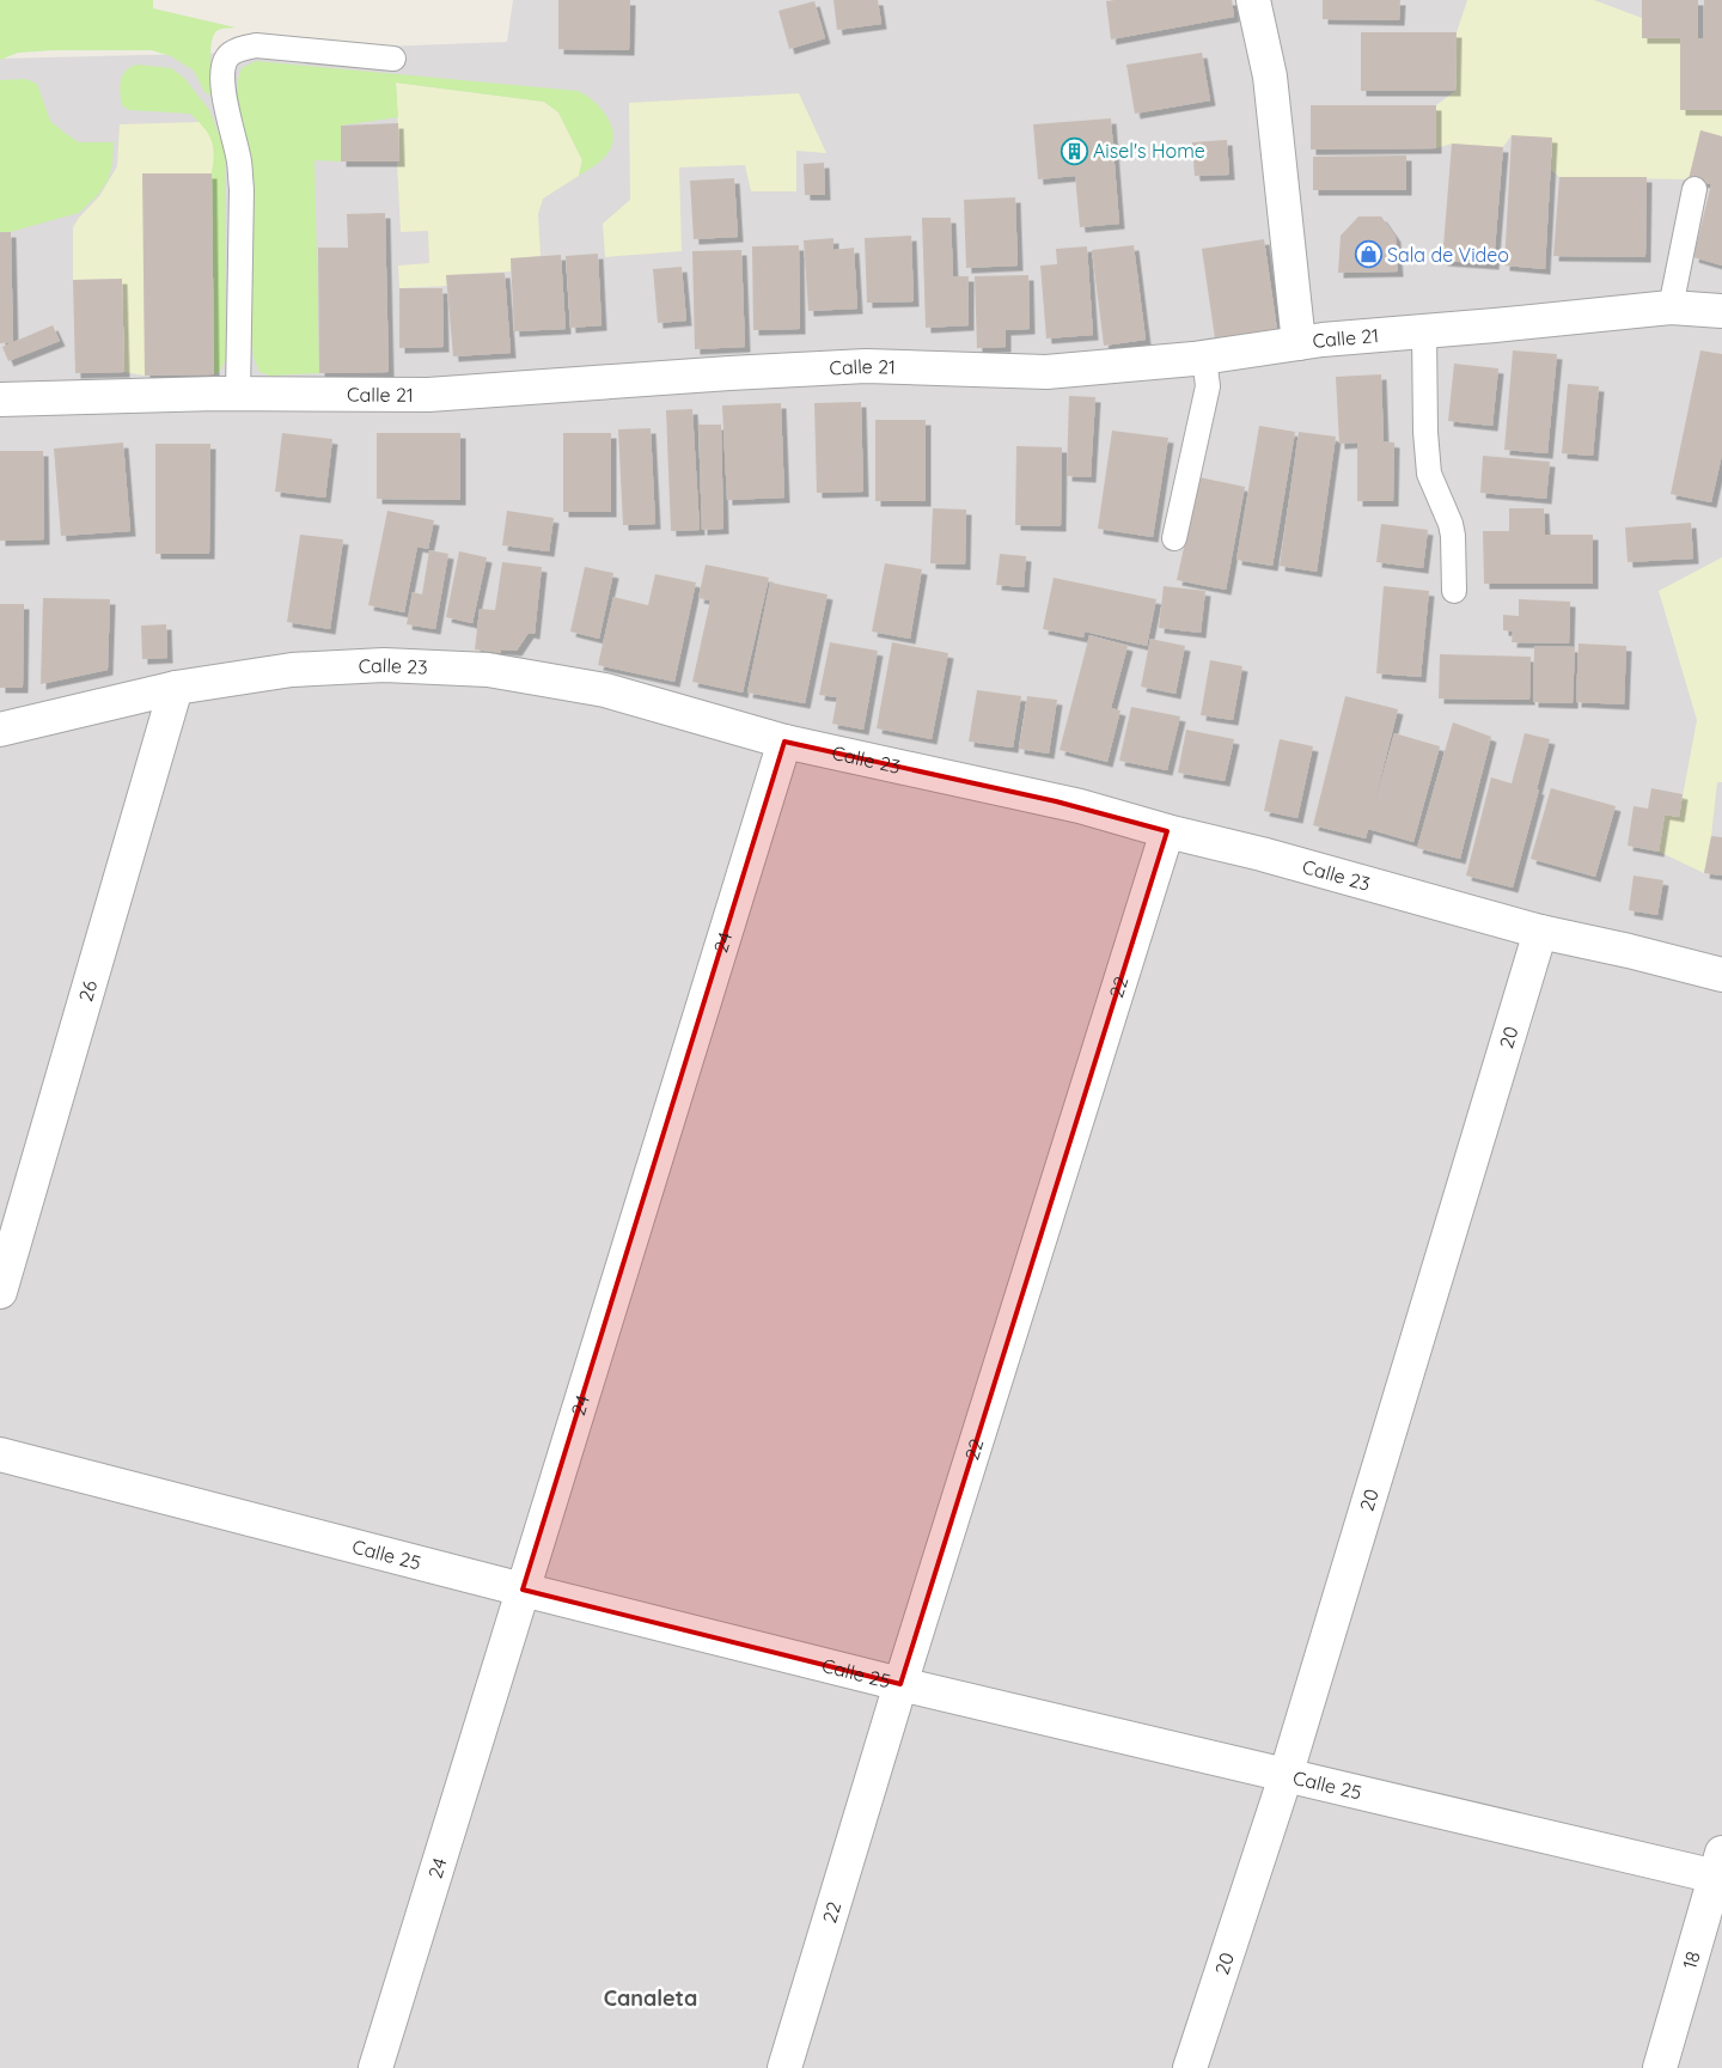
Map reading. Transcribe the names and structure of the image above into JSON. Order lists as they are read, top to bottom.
{
  "streets": {
    "street": [
      "Calle 21",
      "Calle 23",
      "24",
      "22",
      "26",
      "20",
      "Calle 25",
      "18"
    ]
  },
  "crossings": [
    ["Calle 23", "24"],
    ["Calle 23", "22"],
    ["Calle 23", "26"],
    ["Calle 23", "20"],
    ["24", "Calle 25"],
    ["22", "Calle 25"],
    ["20", "Calle 25"],
    ["Calle 25", "18"]
  ],
  "districts": ["Canaleta"],
  "places": {
    "building": ["Aisel's Home"],
    "shop": ["Sala de Video"]
  }
}
